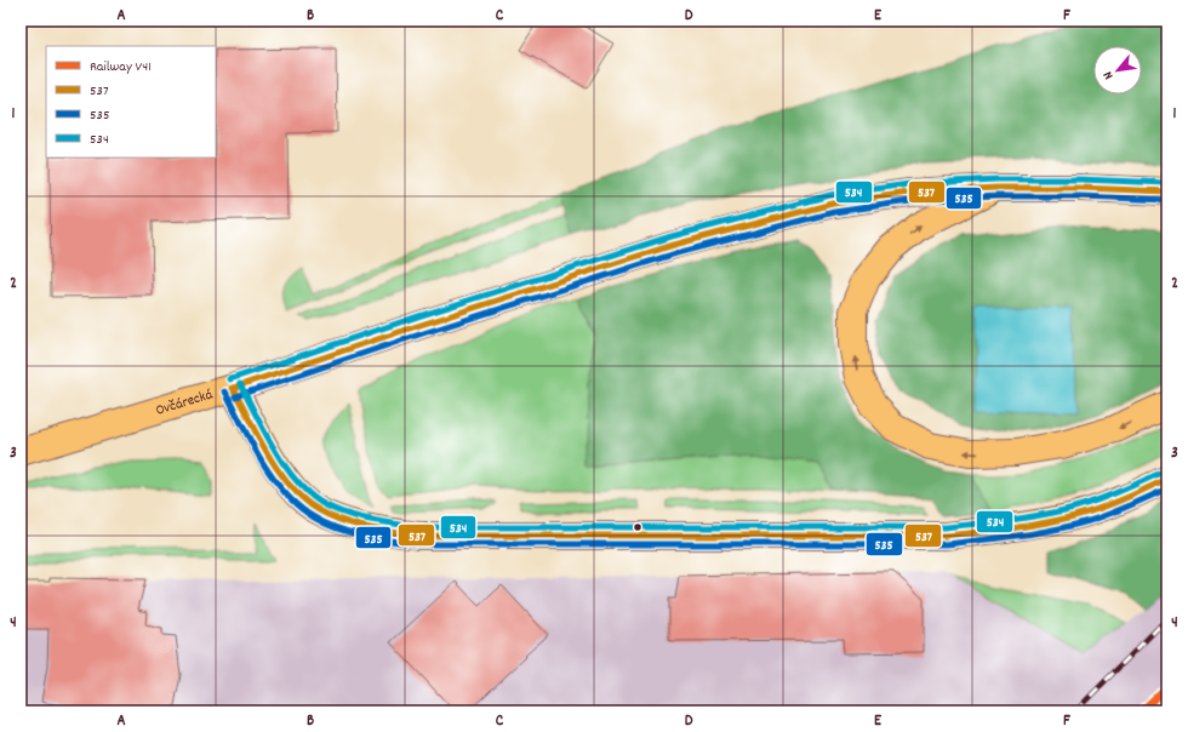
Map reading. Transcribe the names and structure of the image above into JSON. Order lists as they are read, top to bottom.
{
  "streets": {
    "main road": ["Ovčárecká"]
  },
  "lines": [
    "transit line 534",
    "transit line 537",
    "transit line 535",
    "rail line V41"
  ],
  "legend": [
    "Railway V41",
    "537",
    "535",
    "534"
  ],
  "north": "bottom left",
  "grid": {
    "columns": [
      "A",
      "B",
      "C",
      "D",
      "E",
      "F"
    ],
    "rows": [
      "1",
      "2",
      "3",
      "4"
    ]
  }
}
